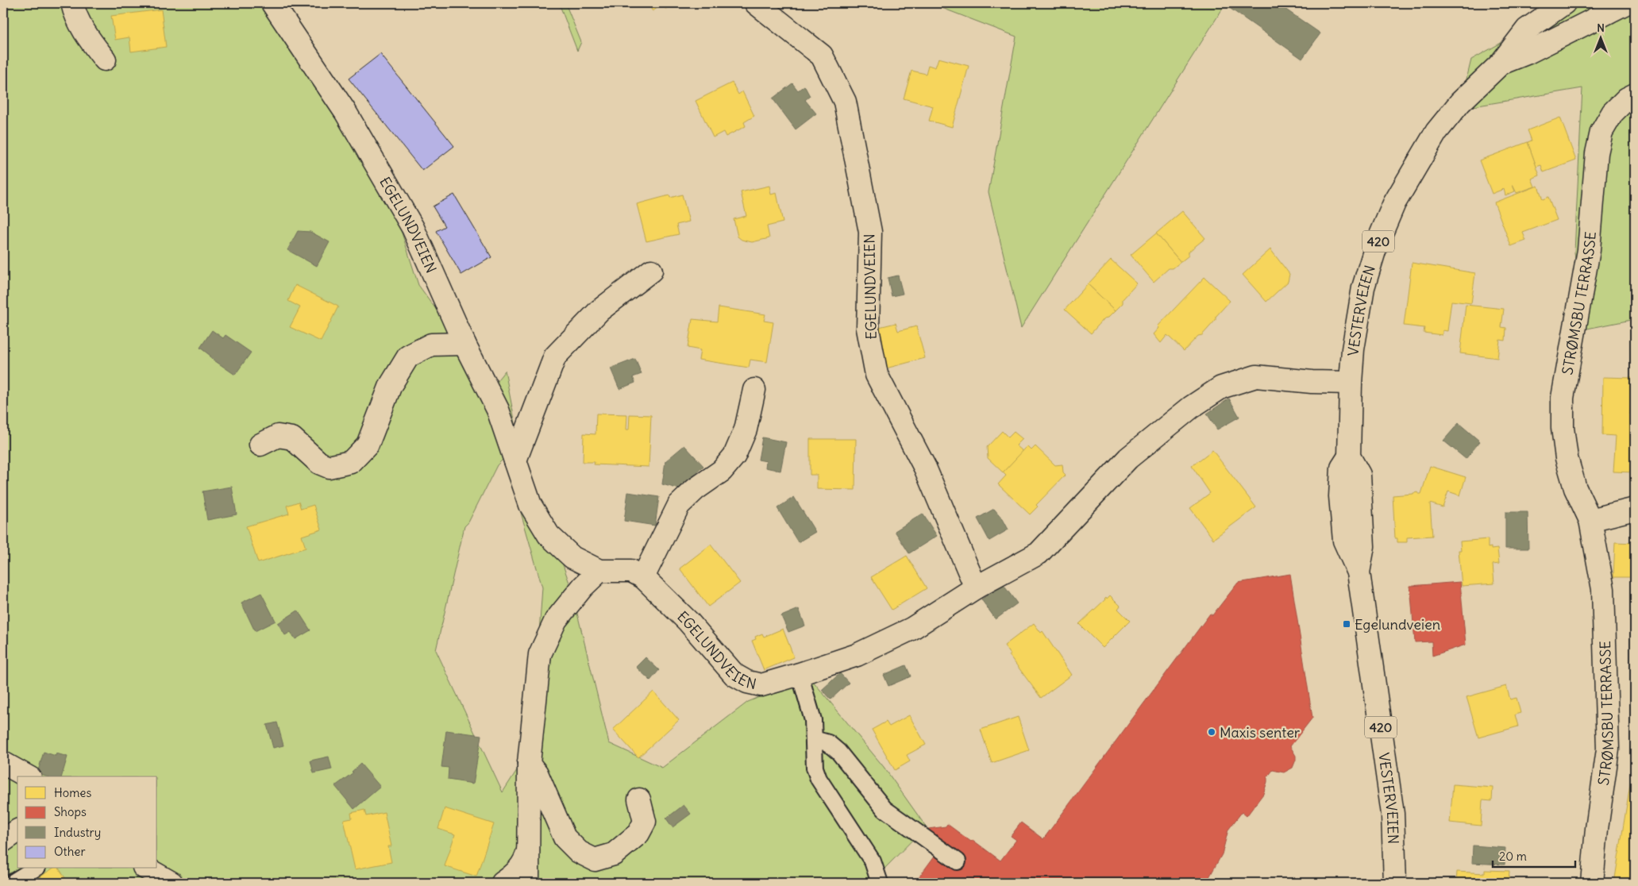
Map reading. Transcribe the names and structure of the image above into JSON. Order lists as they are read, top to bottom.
{
  "streets": {
    "street": [
      "EGELUNDVEIEN",
      "420",
      "STRØMSBU TERRASSE",
      "VESTERVEIEN"
    ]
  },
  "crossings": [
    ["EGELUNDVEIEN", "VESTERVEIEN"]
  ],
  "places": {
    "transit": ["Egelundveien"],
    "other": ["Maxis senter"]
  },
  "legend": [
    "Homes",
    "Shops",
    "Industry",
    "Other"
  ],
  "scale_bar": "20 m",
  "north": "top"
}
